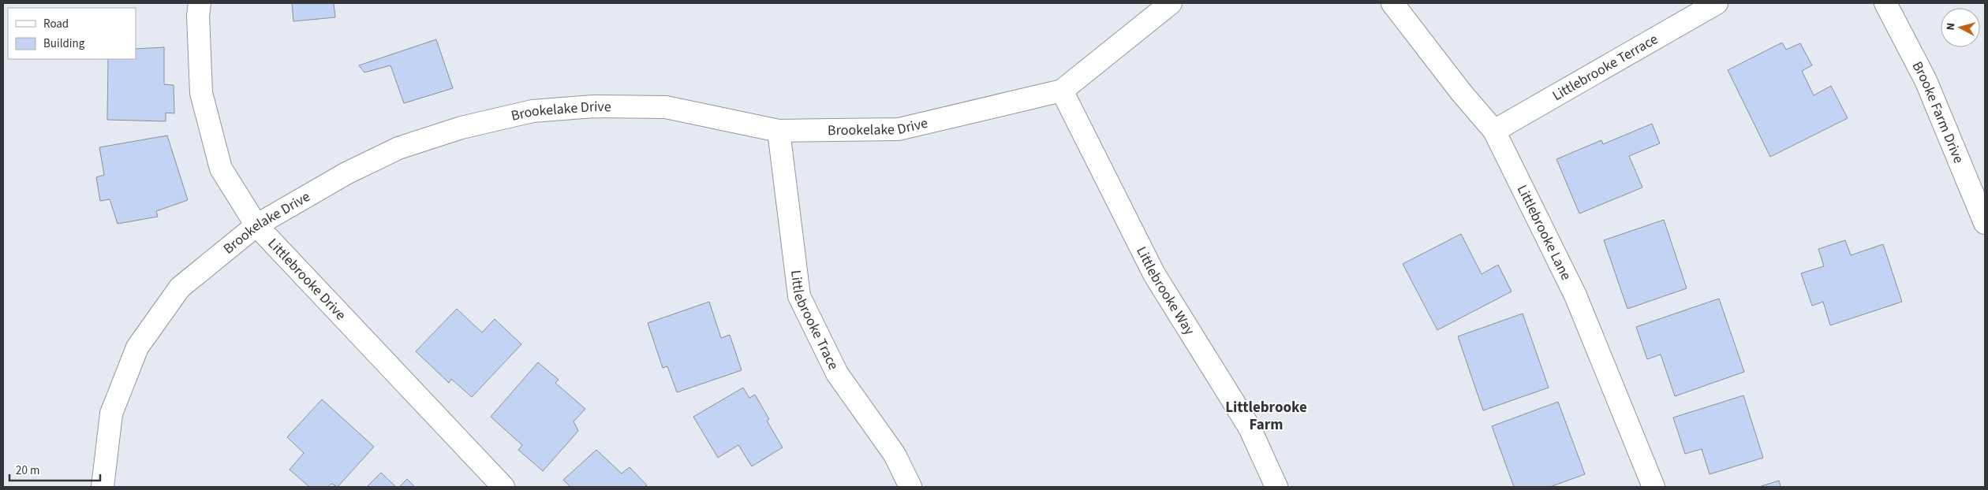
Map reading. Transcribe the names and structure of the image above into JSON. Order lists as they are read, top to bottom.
{
  "streets": {
    "street": [
      "Littlebrooke Terrace",
      "Brookelake Drive",
      "Brooke Farm Drive",
      "Littlebrooke Lane",
      "Littlebrooke Drive",
      "Littlebrooke Way",
      "Littlebrooke Trace"
    ]
  },
  "crossings": [
    ["Littlebrooke Terrace", "Littlebrooke Lane"],
    ["Brookelake Drive", "Littlebrooke Drive"],
    ["Brookelake Drive", "Littlebrooke Way"],
    ["Brookelake Drive", "Littlebrooke Trace"]
  ],
  "districts": ["Littlebrooke Farm"],
  "legend": ["Road", "Building"],
  "scale_bar": "20 m",
  "north": "left"
}
